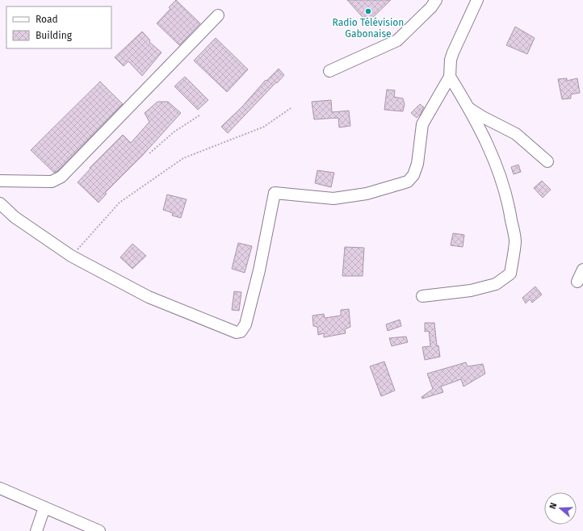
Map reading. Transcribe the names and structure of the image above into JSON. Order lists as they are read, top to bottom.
{
  "places": ["Radio Télévision Gabonaise"],
  "legend": ["Road", "Building"],
  "north": "left"
}
